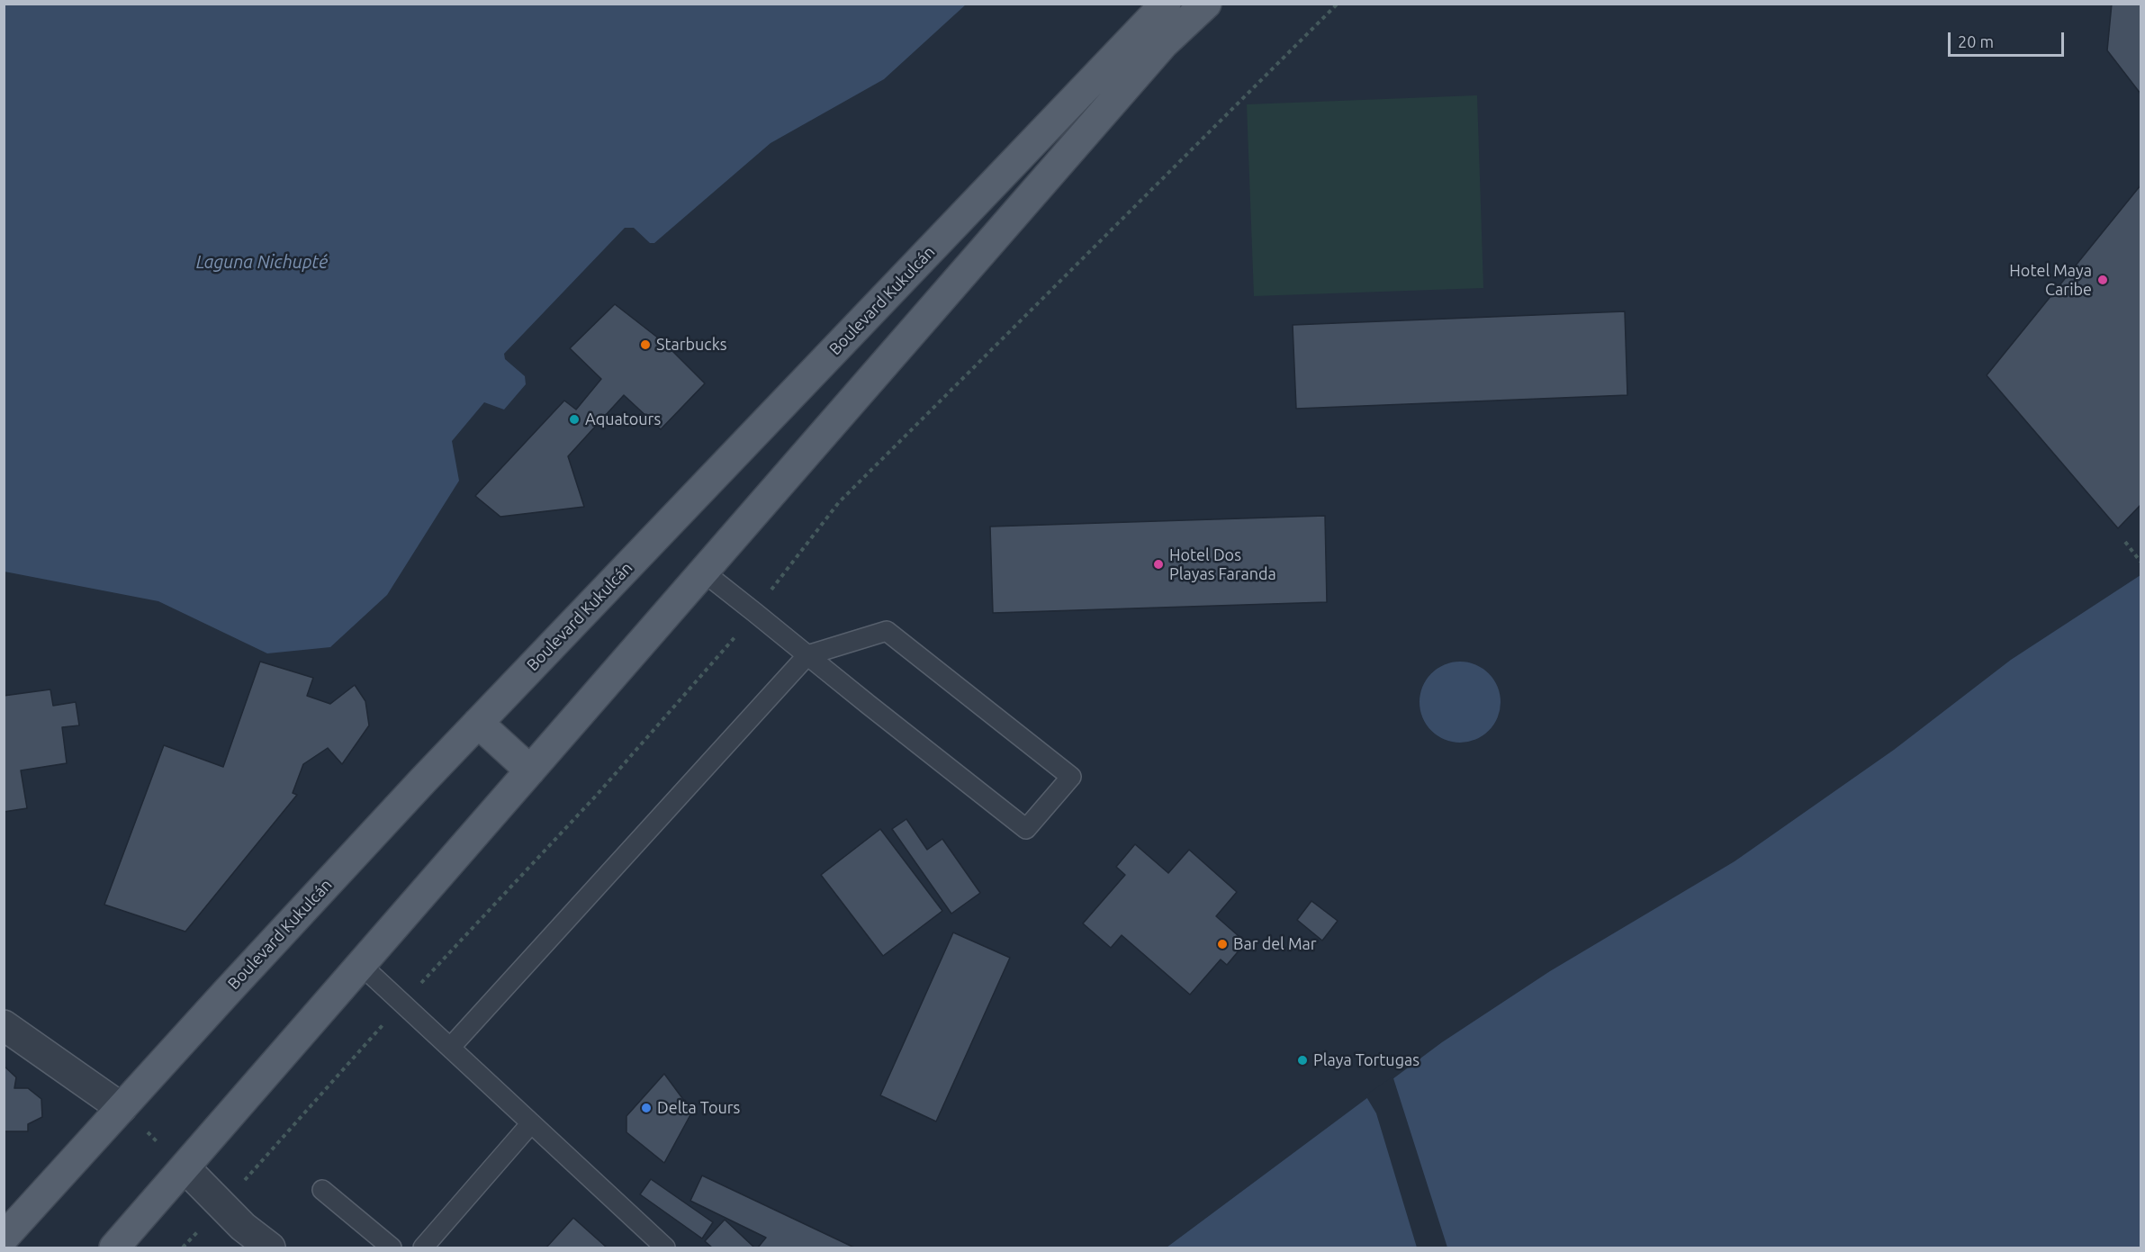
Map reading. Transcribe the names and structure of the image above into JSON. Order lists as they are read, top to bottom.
{
  "streets": {
    "main road": ["Boulevard Kukulcán"]
  },
  "water": ["Laguna Nichupté"],
  "places": [
    "Hotel Maya Caribe",
    "Starbucks",
    "Aquatours",
    "Hotel Dos Playas Faranda",
    "Bar del Mar",
    "Playa Tortugas",
    "Delta Tours"
  ],
  "scale_bar": "20 m"
}
